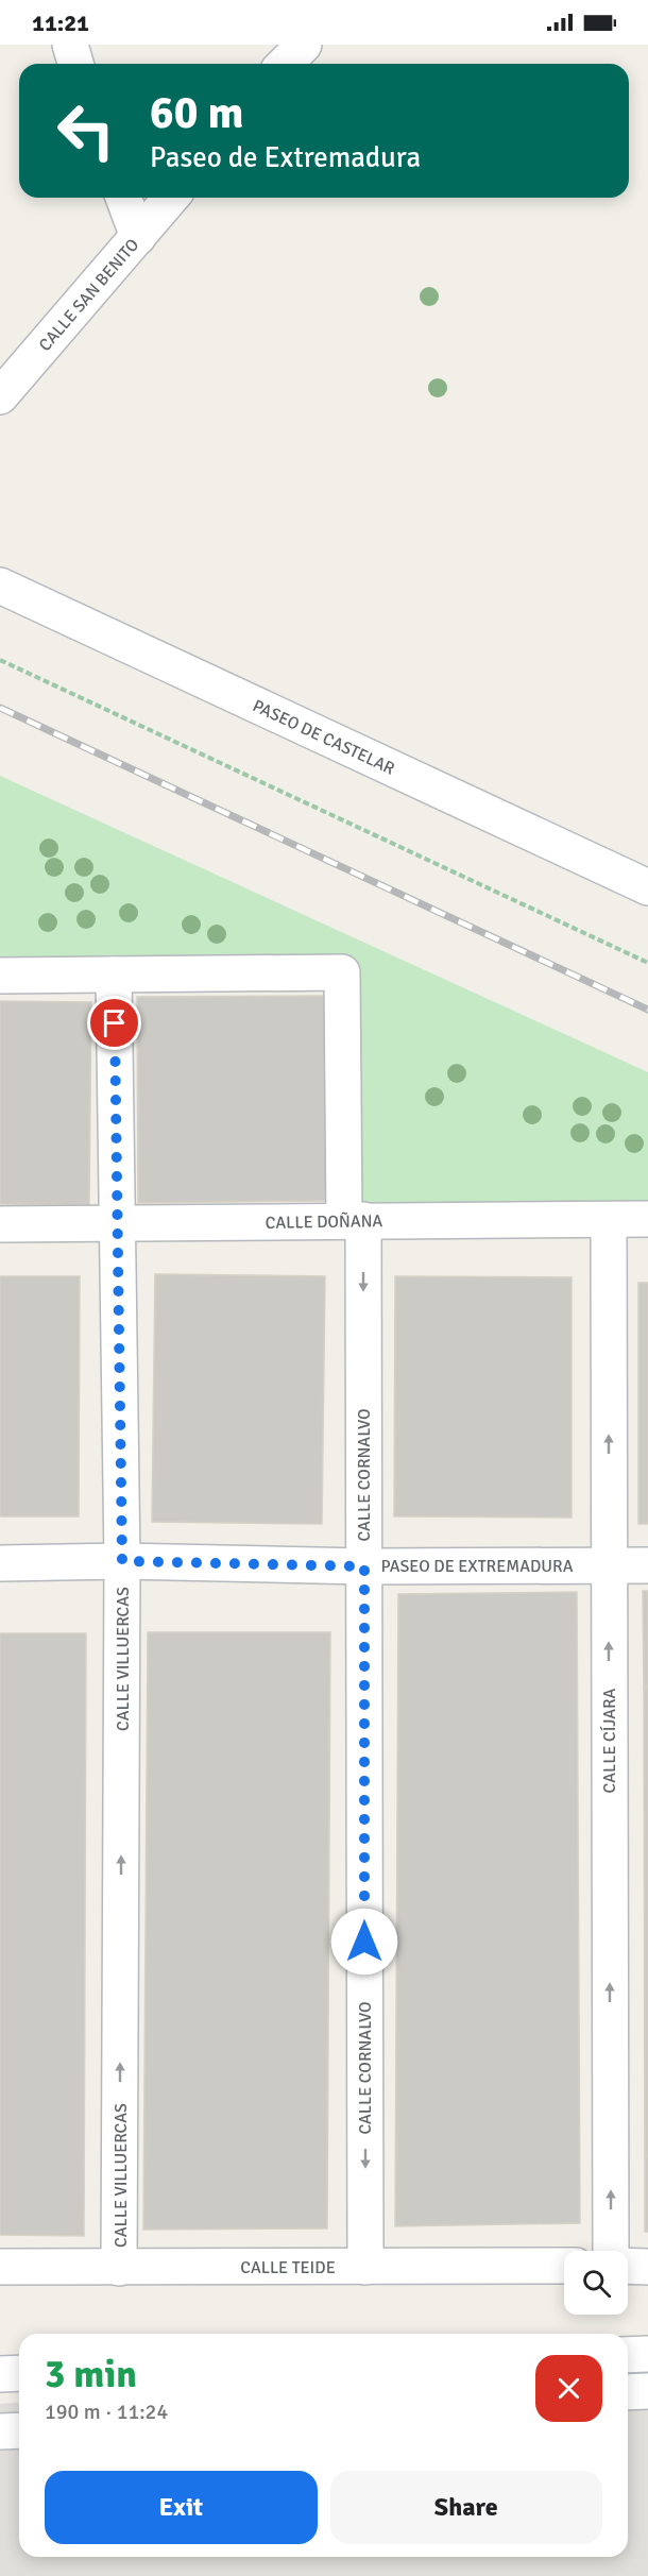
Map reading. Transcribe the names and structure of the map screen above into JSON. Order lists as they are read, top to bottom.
{
  "streets": {
    "street": [
      "CALLE SAN BENITO",
      "PASEO DE CASTELAR",
      "CALLE DOÑANA",
      "CALLE CORNALVO",
      "PASEO DE EXTREMADURA",
      "CALLE VILLUERCAS",
      "CALLE CÍJARA",
      "CALLE TEIDE"
    ]
  },
  "crossings": [
    ["CALLE DOÑANA", "CALLE CORNALVO"],
    ["CALLE DOÑANA", "CALLE VILLUERCAS"],
    ["CALLE DOÑANA", "CALLE CÍJARA"],
    ["CALLE CORNALVO", "PASEO DE EXTREMADURA"],
    ["CALLE CORNALVO", "CALLE VILLUERCAS"],
    ["CALLE CORNALVO", "CALLE TEIDE"],
    ["PASEO DE EXTREMADURA", "CALLE VILLUERCAS"],
    ["PASEO DE EXTREMADURA", "CALLE CÍJARA"],
    ["CALLE VILLUERCAS", "CALLE TEIDE"]
  ],
  "one_way": ["CALLE CORNALVO", "CALLE VILLUERCAS", "CALLE CÍJARA"],
  "page": {
    "status": "11:21",
    "turn": ["60 m", "Paseo de Extremadura"],
    "heading": ["3 min", "190 m · 11:24"],
    "buttons": ["Exit", "Share"]
  }
}
